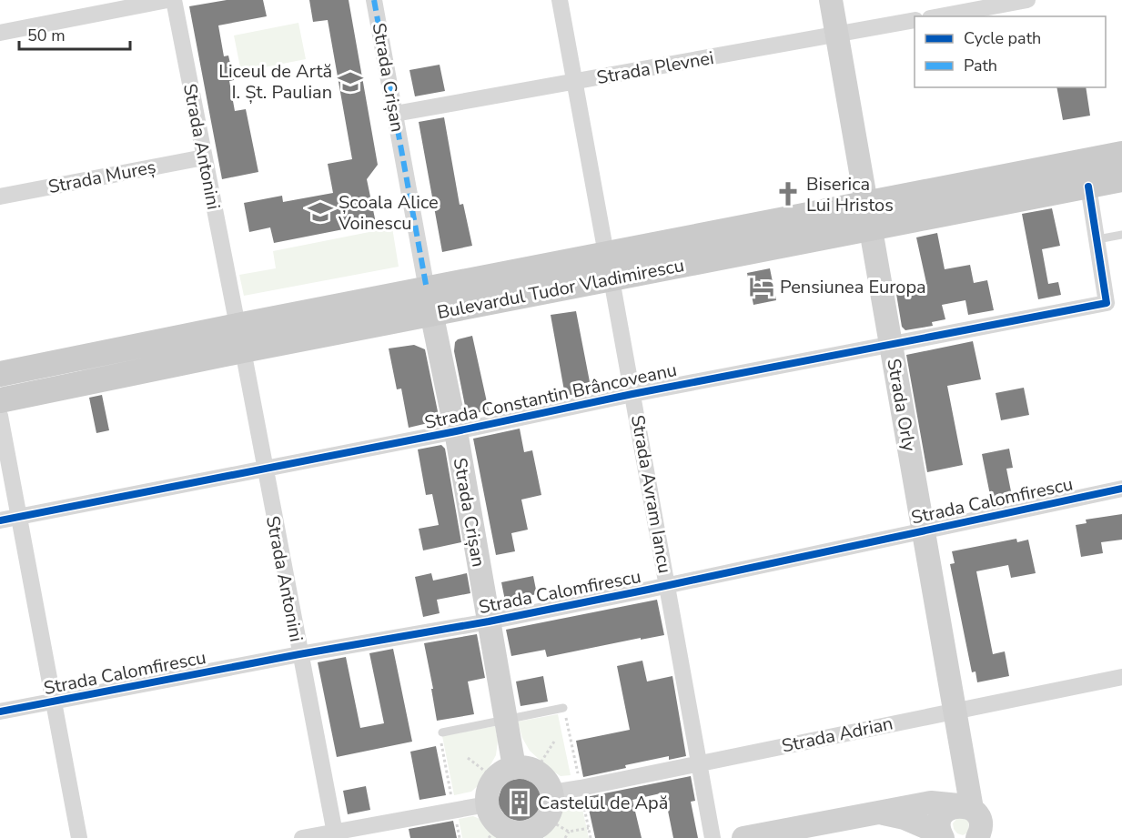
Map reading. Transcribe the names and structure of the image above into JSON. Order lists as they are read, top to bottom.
{
  "streets": {
    "main road": ["Bulevardul Tudor Vladimirescu"],
    "street": [
      "Strada Plevnei",
      "Strada Crișan",
      "Strada Antonini",
      "Strada Mureș",
      "Strada Constantin Brâncoveanu",
      "Strada Orly",
      "Strada Avram Iancu",
      "Strada Calomfirescu",
      "Strada Adrian"
    ]
  },
  "crossings": [
    ["Strada Plevnei", "Strada Crișan"],
    ["Strada Plevnei", "Strada Orly"],
    ["Strada Plevnei", "Strada Avram Iancu"],
    ["Strada Crișan", "Bulevardul Tudor Vladimirescu"],
    ["Strada Crișan", "Strada Constantin Brâncoveanu"],
    ["Strada Crișan", "Strada Calomfirescu"],
    ["Strada Crișan", "Strada Adrian"],
    ["Strada Antonini", "Strada Mureș"],
    ["Strada Antonini", "Bulevardul Tudor Vladimirescu"],
    ["Strada Antonini", "Strada Constantin Brâncoveanu"],
    ["Strada Antonini", "Strada Calomfirescu"],
    ["Bulevardul Tudor Vladimirescu", "Strada Orly"],
    ["Bulevardul Tudor Vladimirescu", "Strada Avram Iancu"],
    ["Strada Constantin Brâncoveanu", "Strada Orly"],
    ["Strada Constantin Brâncoveanu", "Strada Avram Iancu"],
    ["Strada Orly", "Strada Calomfirescu"],
    ["Strada Orly", "Strada Adrian"],
    ["Strada Avram Iancu", "Strada Calomfirescu"],
    ["Strada Avram Iancu", "Strada Adrian"]
  ],
  "places": {
    "school or university": ["Liceul de Artă I. Șt. Paulian", "Școala Alice Voinescu"],
    "church": ["Biserica Lui Hristos"],
    "hotel": ["Pensiunea Europa"],
    "building": ["Castelul de Apă"]
  },
  "legend": ["Cycle path", "Path"],
  "scale_bar": "50 m"
}
